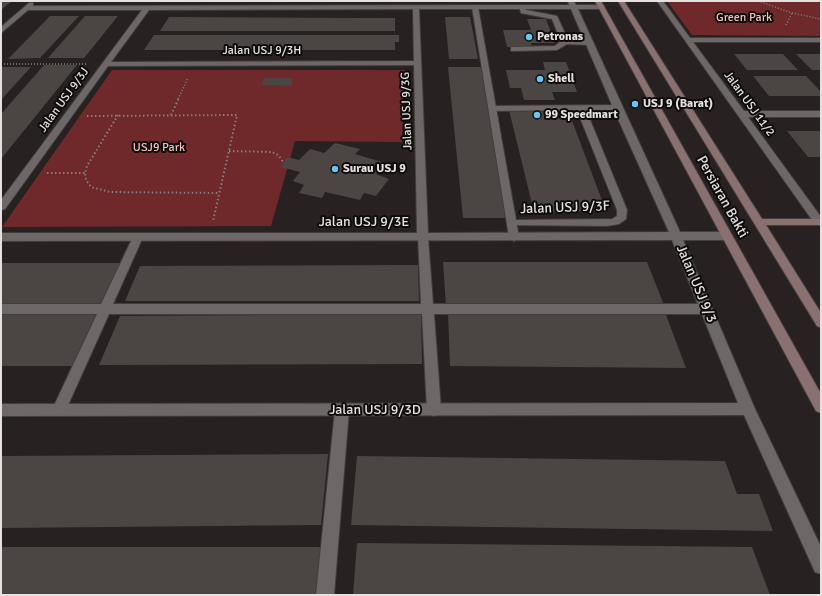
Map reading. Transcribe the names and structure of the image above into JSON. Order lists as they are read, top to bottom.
{
  "streets": {
    "street": [
      "Jalan USJ 9/3H",
      "Jalan USJ 9/3J",
      "Jalan USJ 11/2",
      "Jalan USJ 9/3G",
      "Persiaran Bakti",
      "Jalan USJ 9/3F",
      "Jalan USJ 9/3E",
      "Jalan USJ 9/3",
      "Jalan USJ 9/3D"
    ]
  },
  "crossings": [
    ["Jalan USJ 9/3H", "Jalan USJ 9/3J"],
    ["Jalan USJ 9/3H", "Jalan USJ 9/3G"],
    ["Jalan USJ 9/3G", "Jalan USJ 9/3E"],
    ["Jalan USJ 9/3G", "Jalan USJ 9/3D"],
    ["Persiaran Bakti", "Jalan USJ 9/3E"],
    ["Jalan USJ 9/3E", "Jalan USJ 9/3"],
    ["Jalan USJ 9/3", "Jalan USJ 9/3D"]
  ],
  "parks": ["Green Park", "USJ9 Park"],
  "places": [
    "Petronas",
    "Shell",
    "USJ 9 (Barat)",
    "99 Speedmart",
    "Surau USJ 9"
  ]
}
